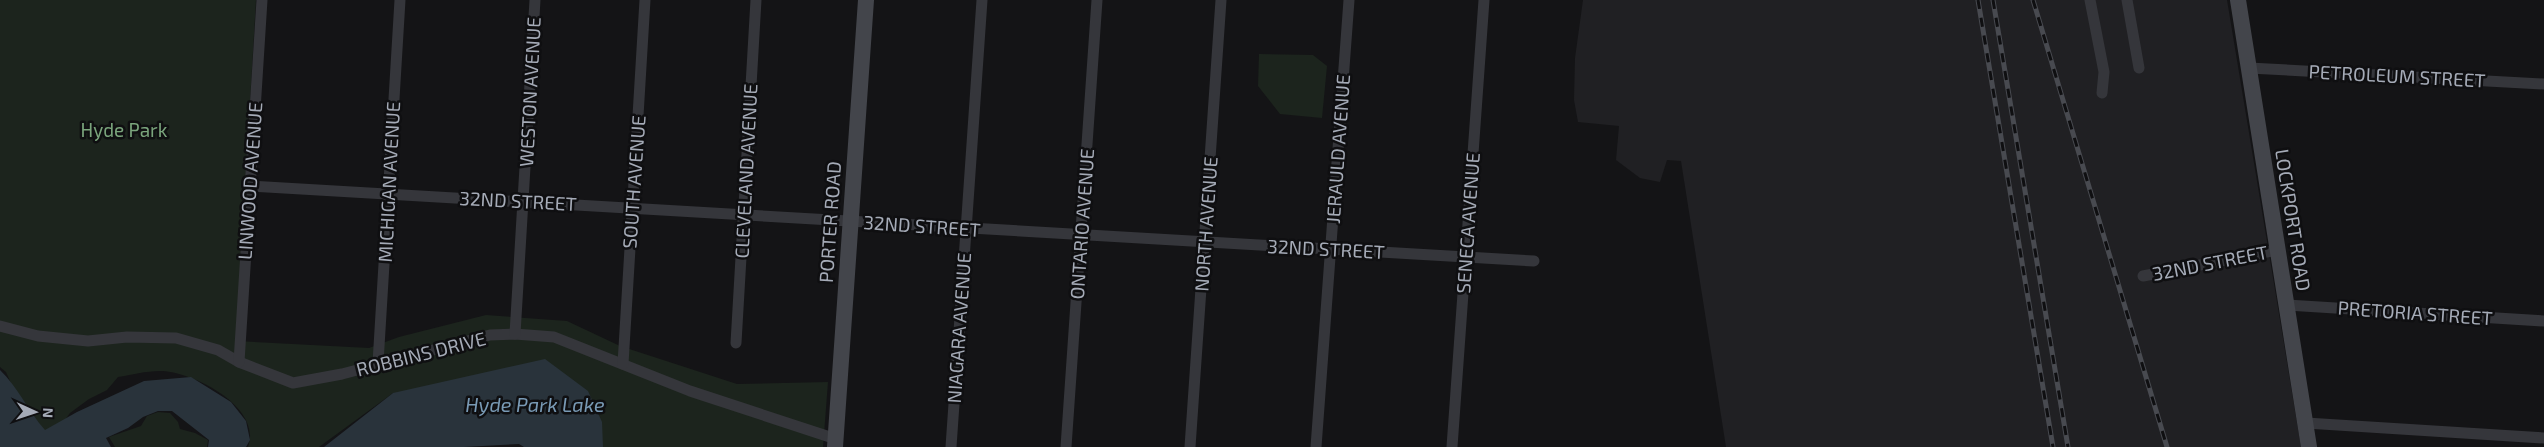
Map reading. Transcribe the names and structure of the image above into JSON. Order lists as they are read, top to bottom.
{
  "streets": {
    "street": [
      "PETROLEUM STREET",
      "WESTON AVENUE",
      "JERAULD AVENUE",
      "CLEVELAND AVENUE",
      "LINWOOD AVENUE",
      "MICHIGAN AVENUE",
      "SOUTH AVENUE",
      "32ND STREET",
      "LOCKPORT ROAD",
      "PORTER ROAD",
      "SENECA AVENUE",
      "ONTARIO AVENUE",
      "NORTH AVENUE",
      "PRETORIA STREET",
      "NIAGARA AVENUE",
      "ROBBINS DRIVE"
    ]
  },
  "crossings": [
    ["PETROLEUM STREET", "LOCKPORT ROAD"],
    ["WESTON AVENUE", "32ND STREET"],
    ["WESTON AVENUE", "ROBBINS DRIVE"],
    ["JERAULD AVENUE", "32ND STREET"],
    ["CLEVELAND AVENUE", "32ND STREET"],
    ["LINWOOD AVENUE", "32ND STREET"],
    ["LINWOOD AVENUE", "ROBBINS DRIVE"],
    ["MICHIGAN AVENUE", "32ND STREET"],
    ["MICHIGAN AVENUE", "ROBBINS DRIVE"],
    ["SOUTH AVENUE", "32ND STREET"],
    ["SOUTH AVENUE", "ROBBINS DRIVE"],
    ["32ND STREET", "LOCKPORT ROAD"],
    ["32ND STREET", "PORTER ROAD"],
    ["32ND STREET", "SENECA AVENUE"],
    ["32ND STREET", "ONTARIO AVENUE"],
    ["32ND STREET", "NORTH AVENUE"],
    ["32ND STREET", "NIAGARA AVENUE"],
    ["LOCKPORT ROAD", "PRETORIA STREET"],
    ["PORTER ROAD", "ROBBINS DRIVE"]
  ],
  "water": ["Hyde Park Lake"],
  "parks": ["Hyde Park"],
  "north": "right"
}
